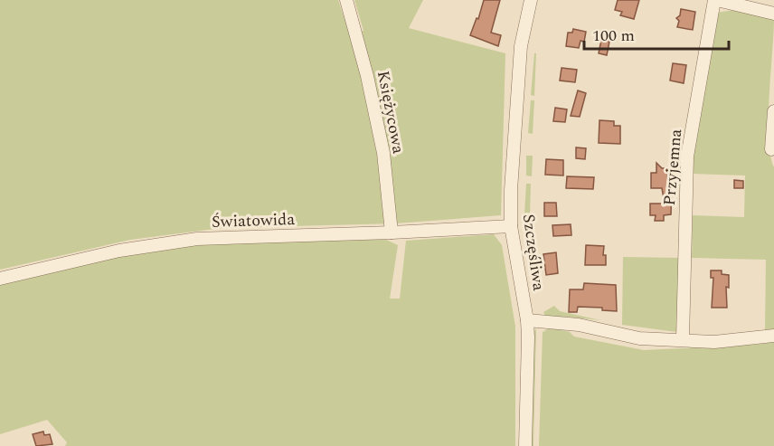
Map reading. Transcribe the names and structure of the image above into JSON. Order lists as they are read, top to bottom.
{
  "streets": {
    "street": [
      "Księżycowa",
      "Przyjemna",
      "Światowida",
      "Szczęśliwa"
    ]
  },
  "crossings": [
    ["Księżycowa", "Światowida"],
    ["Światowida", "Szczęśliwa"]
  ],
  "scale_bar": "100 m"
}
